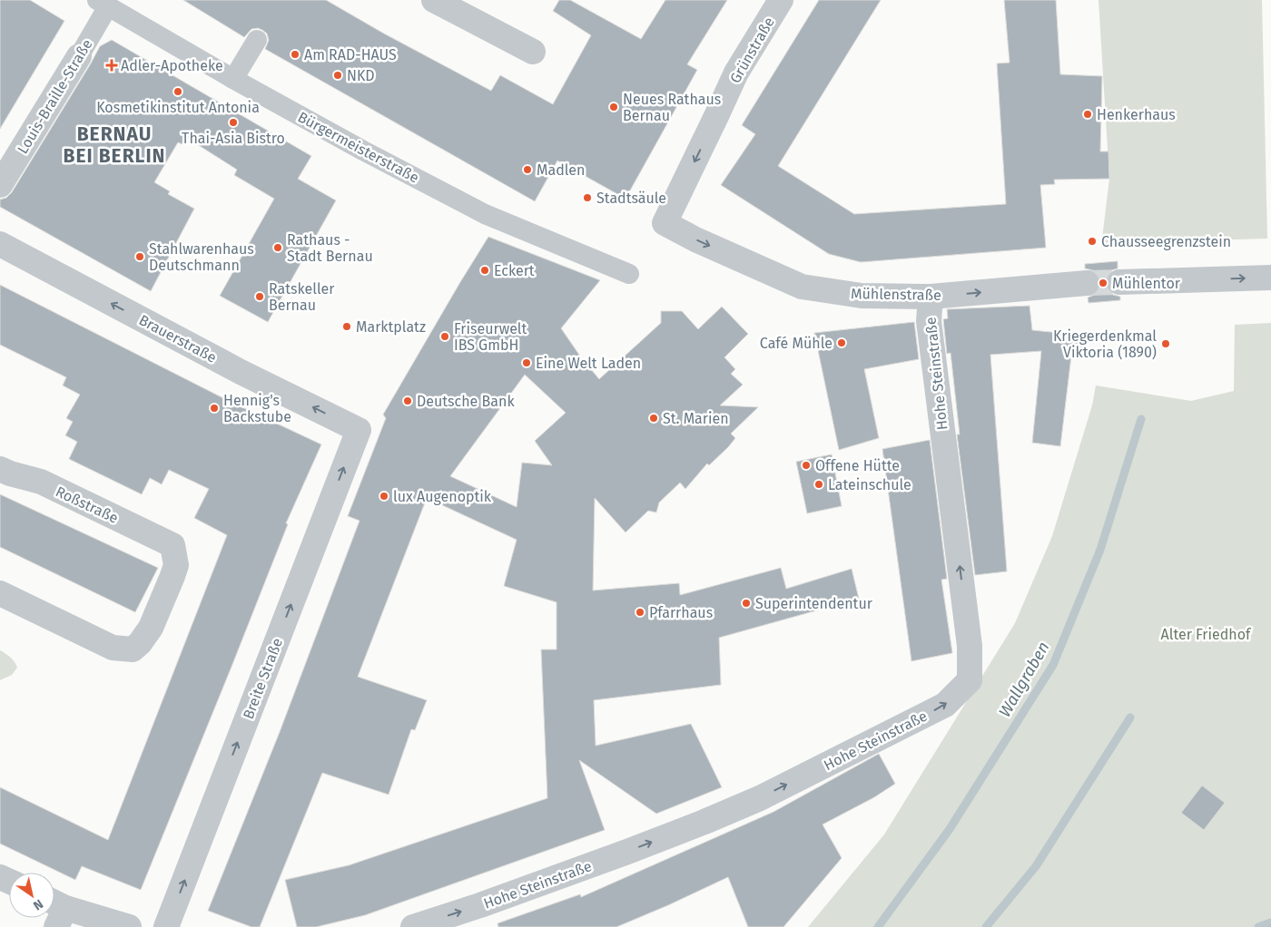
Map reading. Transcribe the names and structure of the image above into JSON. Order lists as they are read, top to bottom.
{
  "streets": {
    "street": [
      "Grünstraße",
      "Louis-Braille-Straße",
      "Bürgermeisterstraße",
      "Mühlenstraße",
      "Brauerstraße",
      "Hohe Steinstraße",
      "Roßstraße",
      "Breite Straße"
    ]
  },
  "crossings": [
    ["Grünstraße", "Mühlenstraße"],
    ["Louis-Braille-Straße", "Bürgermeisterstraße"],
    ["Mühlenstraße", "Hohe Steinstraße"],
    ["Brauerstraße", "Breite Straße"]
  ],
  "one_way": [
    "Grünstraße",
    "Mühlenstraße",
    "Brauerstraße",
    "Hohe Steinstraße",
    "Breite Straße"
  ],
  "districts": ["BERNAU BEI BERLIN"],
  "water": ["Wallgraben"],
  "parks": ["Alter Friedhof"],
  "places": {
    "other": [
      "Am RAD-HAUS",
      "NKD",
      "Kosmetikinstitut Antonia",
      "Neues Rathaus Bernau",
      "Henkerhaus",
      "Thai-Asia Bistro",
      "Madlen",
      "Stadtsäule",
      "Chausseegrenzstein",
      "Rathaus - Stadt Bernau",
      "Stahlwarenhaus Deutschmann",
      "Eckert",
      "Mühlentor",
      "Ratskeller Bernau",
      "Marktplatz",
      "Friseurwelt IBS GmbH",
      "Café Mühle",
      "Kriegerdenkmal Viktoria (1890)",
      "Eine Welt Laden",
      "Deutsche Bank",
      "Hennig's Backstube",
      "St. Marien",
      "Offene Hütte",
      "Lateinschule",
      "lux Augenoptik",
      "Superintendentur",
      "Pfarrhaus"
    ],
    "health": ["Adler-Apotheke"]
  },
  "north": "bottom right"
}
